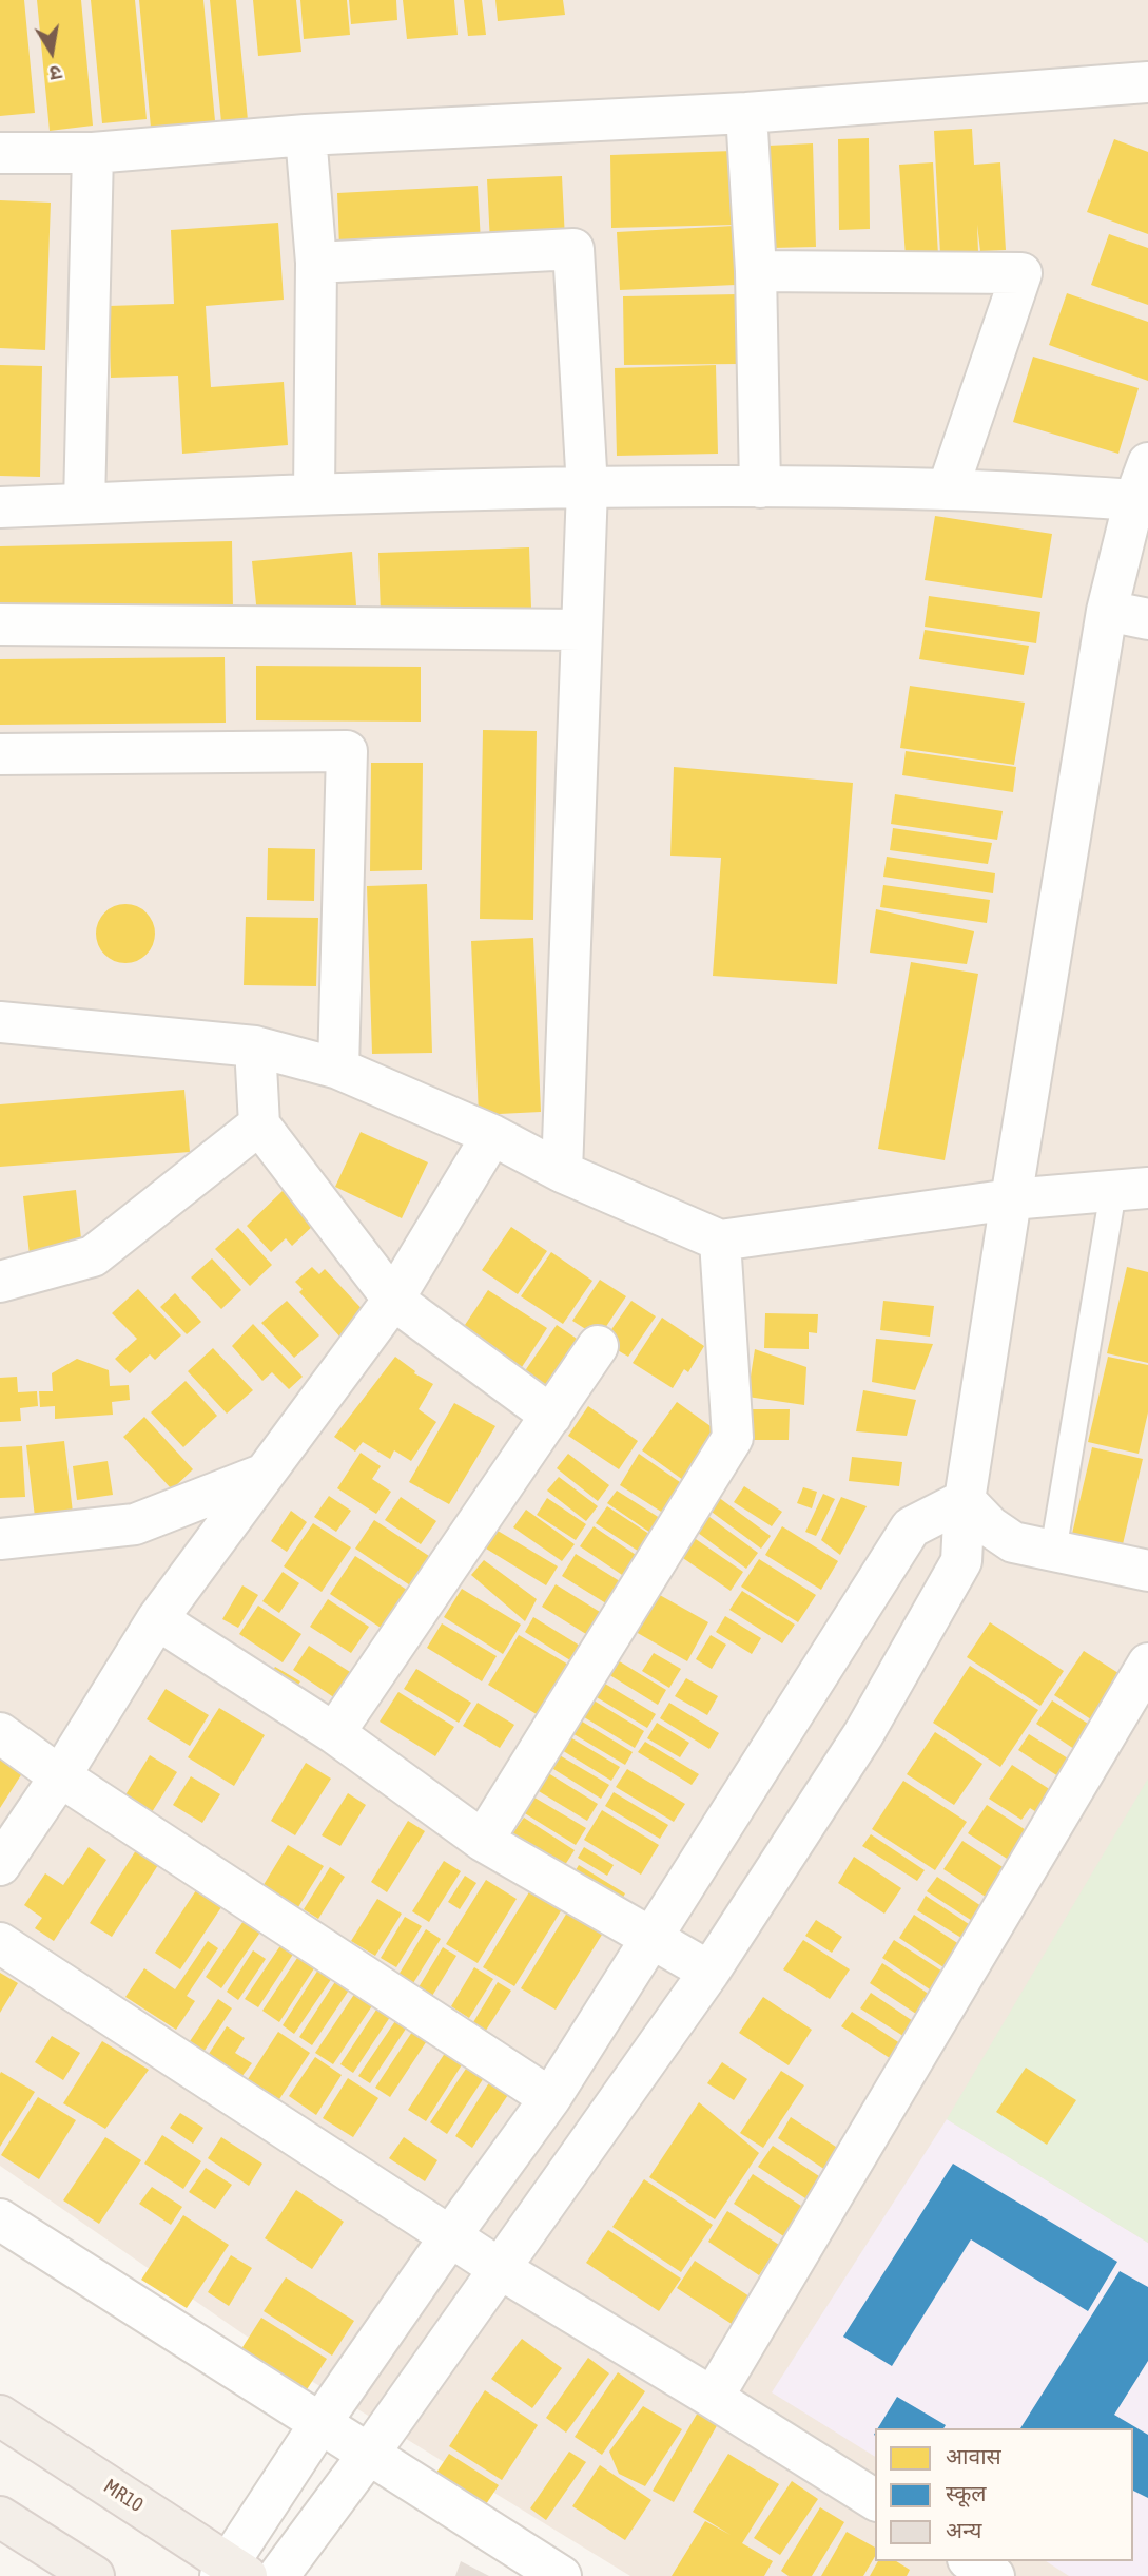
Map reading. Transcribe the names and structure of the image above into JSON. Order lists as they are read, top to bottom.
{
  "streets": {
    "main road": ["MR10"]
  },
  "legend": ["आवास", "स्कूल", "अन्य"],
  "north": "bottom"
}
